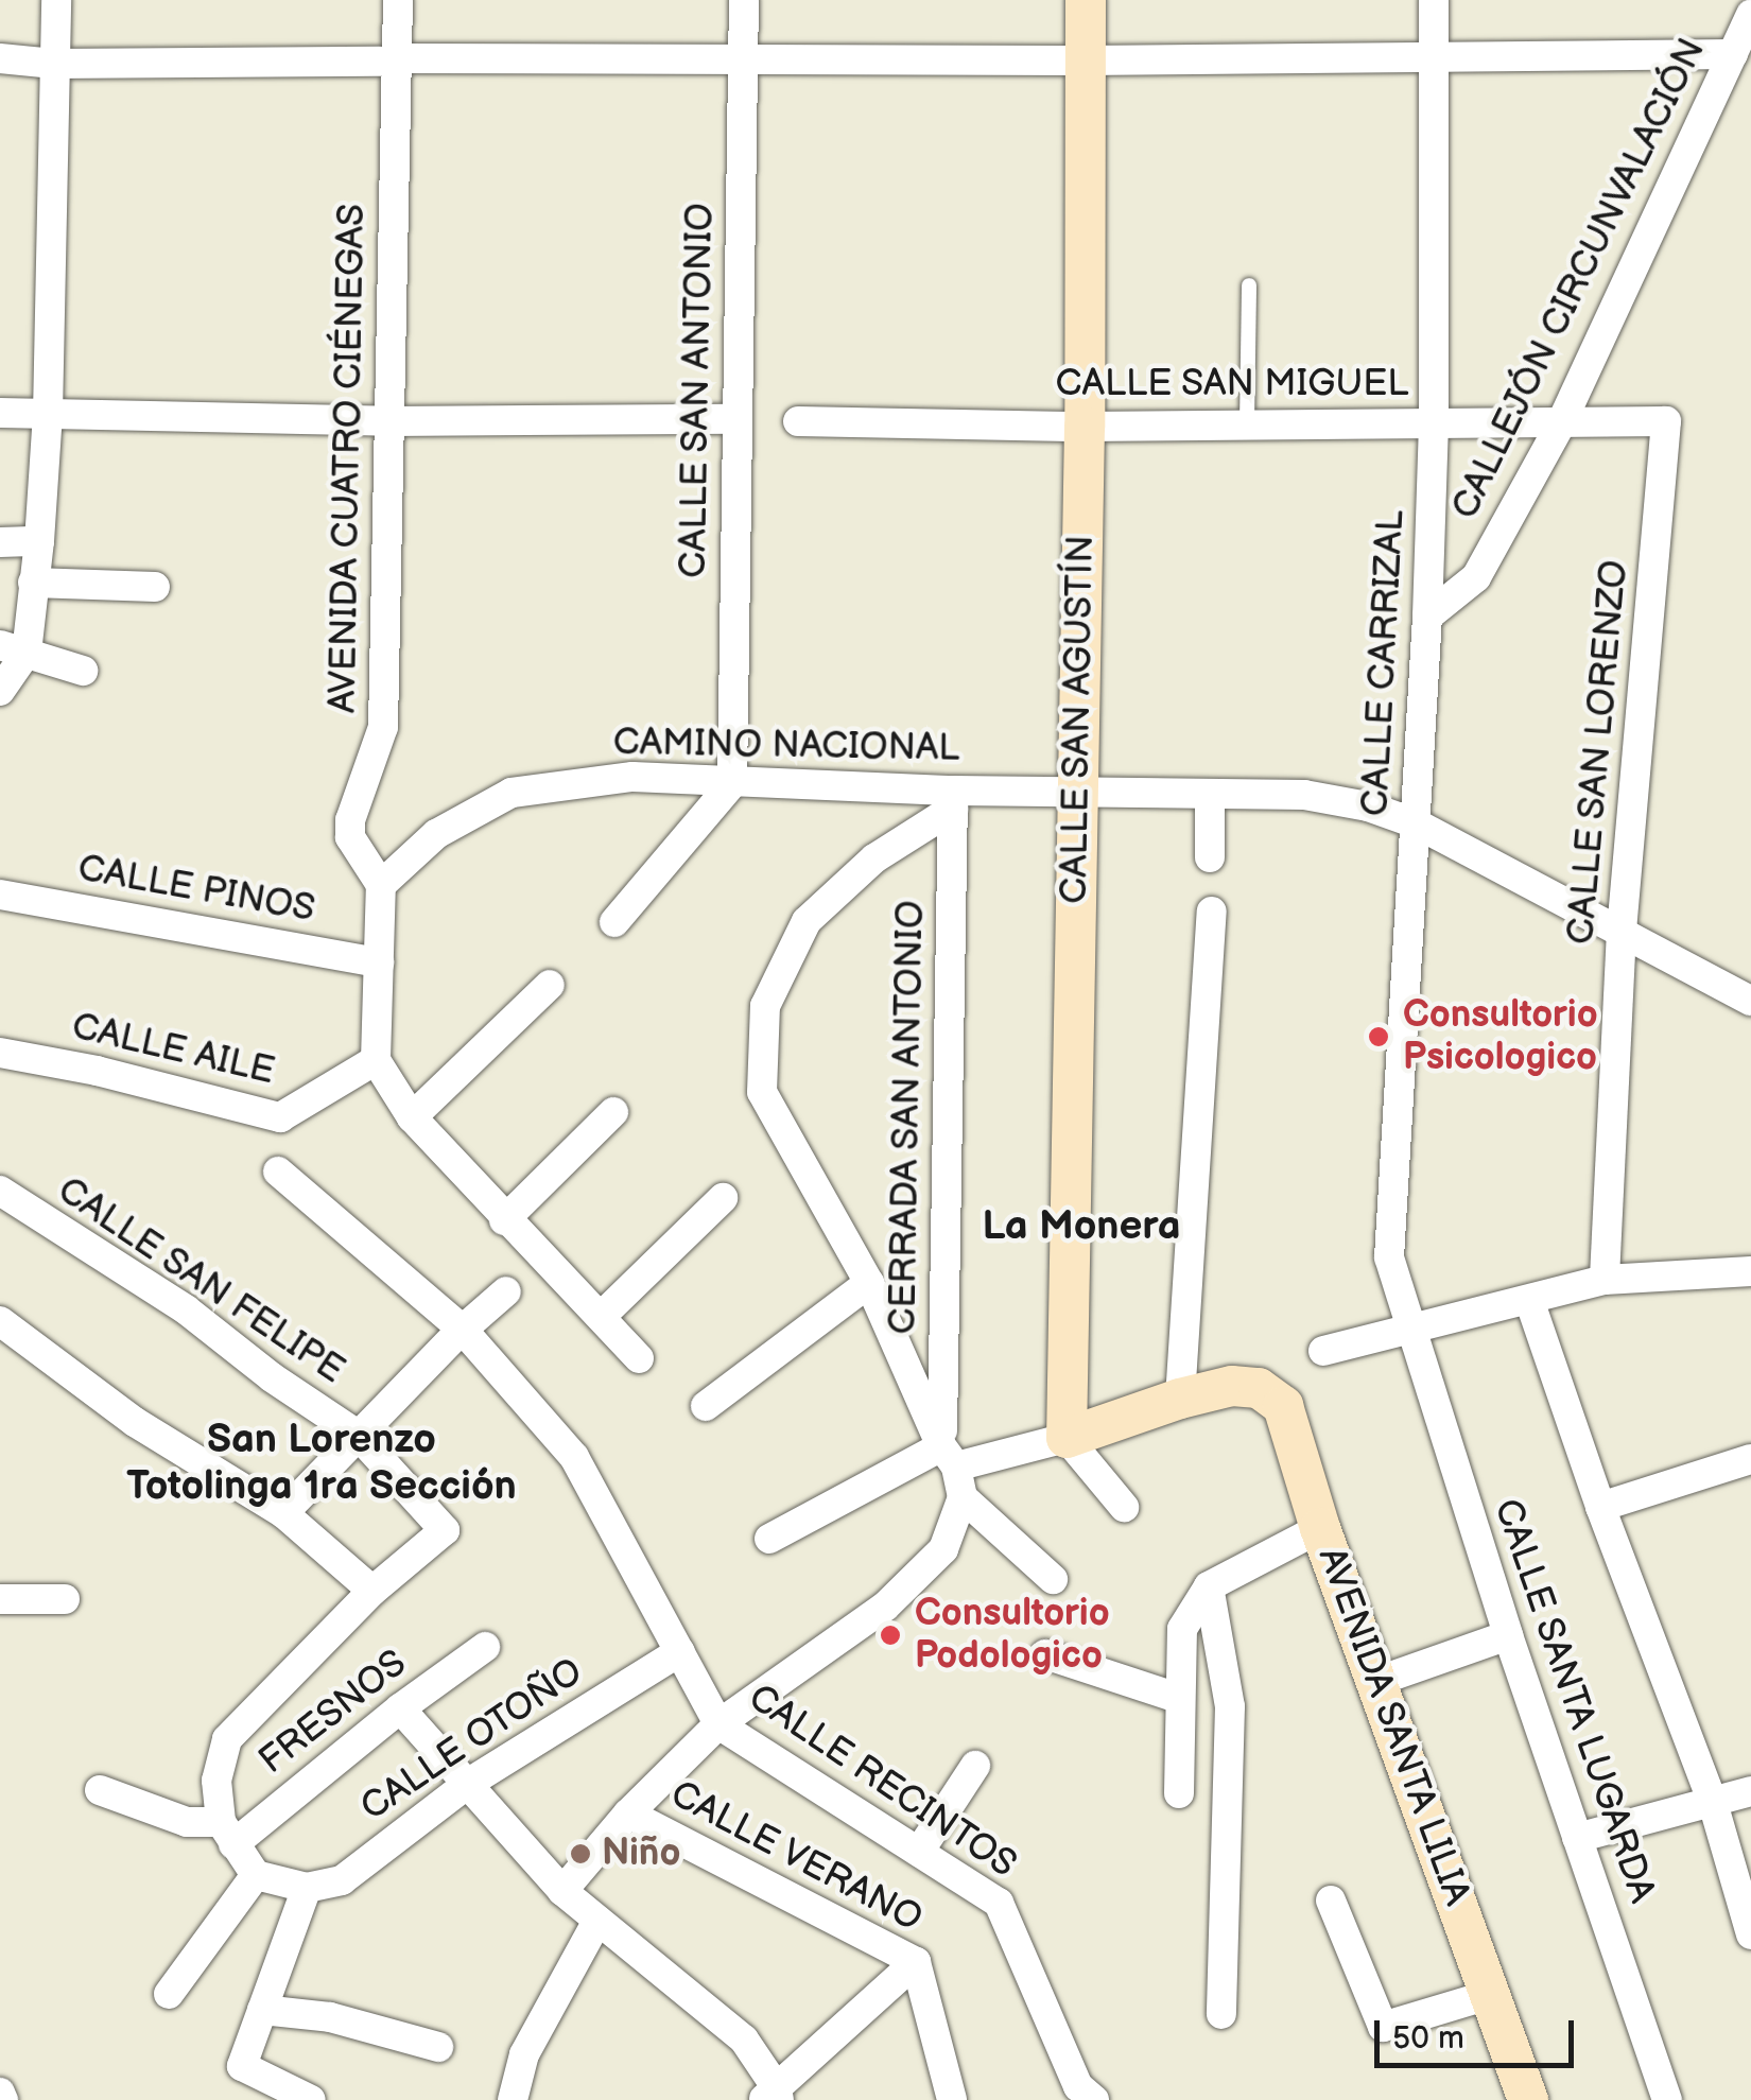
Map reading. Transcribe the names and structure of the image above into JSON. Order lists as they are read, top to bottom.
{
  "streets": {
    "street": [
      "CALLEJÓN CIRCUNVALACIÓN",
      "CALLE SAN MIGUEL",
      "CALLE SAN ANTONIO",
      "AVENIDA CUATRO CIÉNEGAS",
      "CALLE CARRIZAL",
      "CALLE SAN AGUSTÍN",
      "CAMINO NACIONAL",
      "CALLE SAN LORENZO",
      "CALLE PINOS",
      "CALLE AILE",
      "CERRADA SAN ANTONIO",
      "CALLE SAN FELIPE",
      "CALLE SANTA LUGARDA",
      "FRESNOS",
      "AVENIDA SANTA LILIA",
      "CALLE OTOÑO",
      "CALLE RECINTOS",
      "CALLE VERANO"
    ]
  },
  "crossings": [
    ["CALLEJÓN CIRCUNVALACIÓN", "CALLE SAN MIGUEL"],
    ["CALLEJÓN CIRCUNVALACIÓN", "CALLE CARRIZAL"],
    ["CALLE SAN MIGUEL", "CALLE CARRIZAL"],
    ["CALLE SAN MIGUEL", "CALLE SAN AGUSTÍN"],
    ["CALLE SAN MIGUEL", "CALLE SAN LORENZO"],
    ["CALLE SAN ANTONIO", "CAMINO NACIONAL"],
    ["AVENIDA CUATRO CIÉNEGAS", "CAMINO NACIONAL"],
    ["CALLE CARRIZAL", "CAMINO NACIONAL"],
    ["CALLE CARRIZAL", "CALLE SANTA LUGARDA"],
    ["CALLE SAN AGUSTÍN", "CAMINO NACIONAL"],
    ["CAMINO NACIONAL", "CALLE SAN LORENZO"],
    ["CAMINO NACIONAL", "CERRADA SAN ANTONIO"],
    ["CALLE OTOÑO", "CALLE RECINTOS"]
  ],
  "districts": ["La Monera", "San Lorenzo Totolinga 1ra Sección"],
  "places": ["Consultorio Psicologico", "Consultorio Podologico", "Niño"],
  "scale_bar": "50 m"
}
